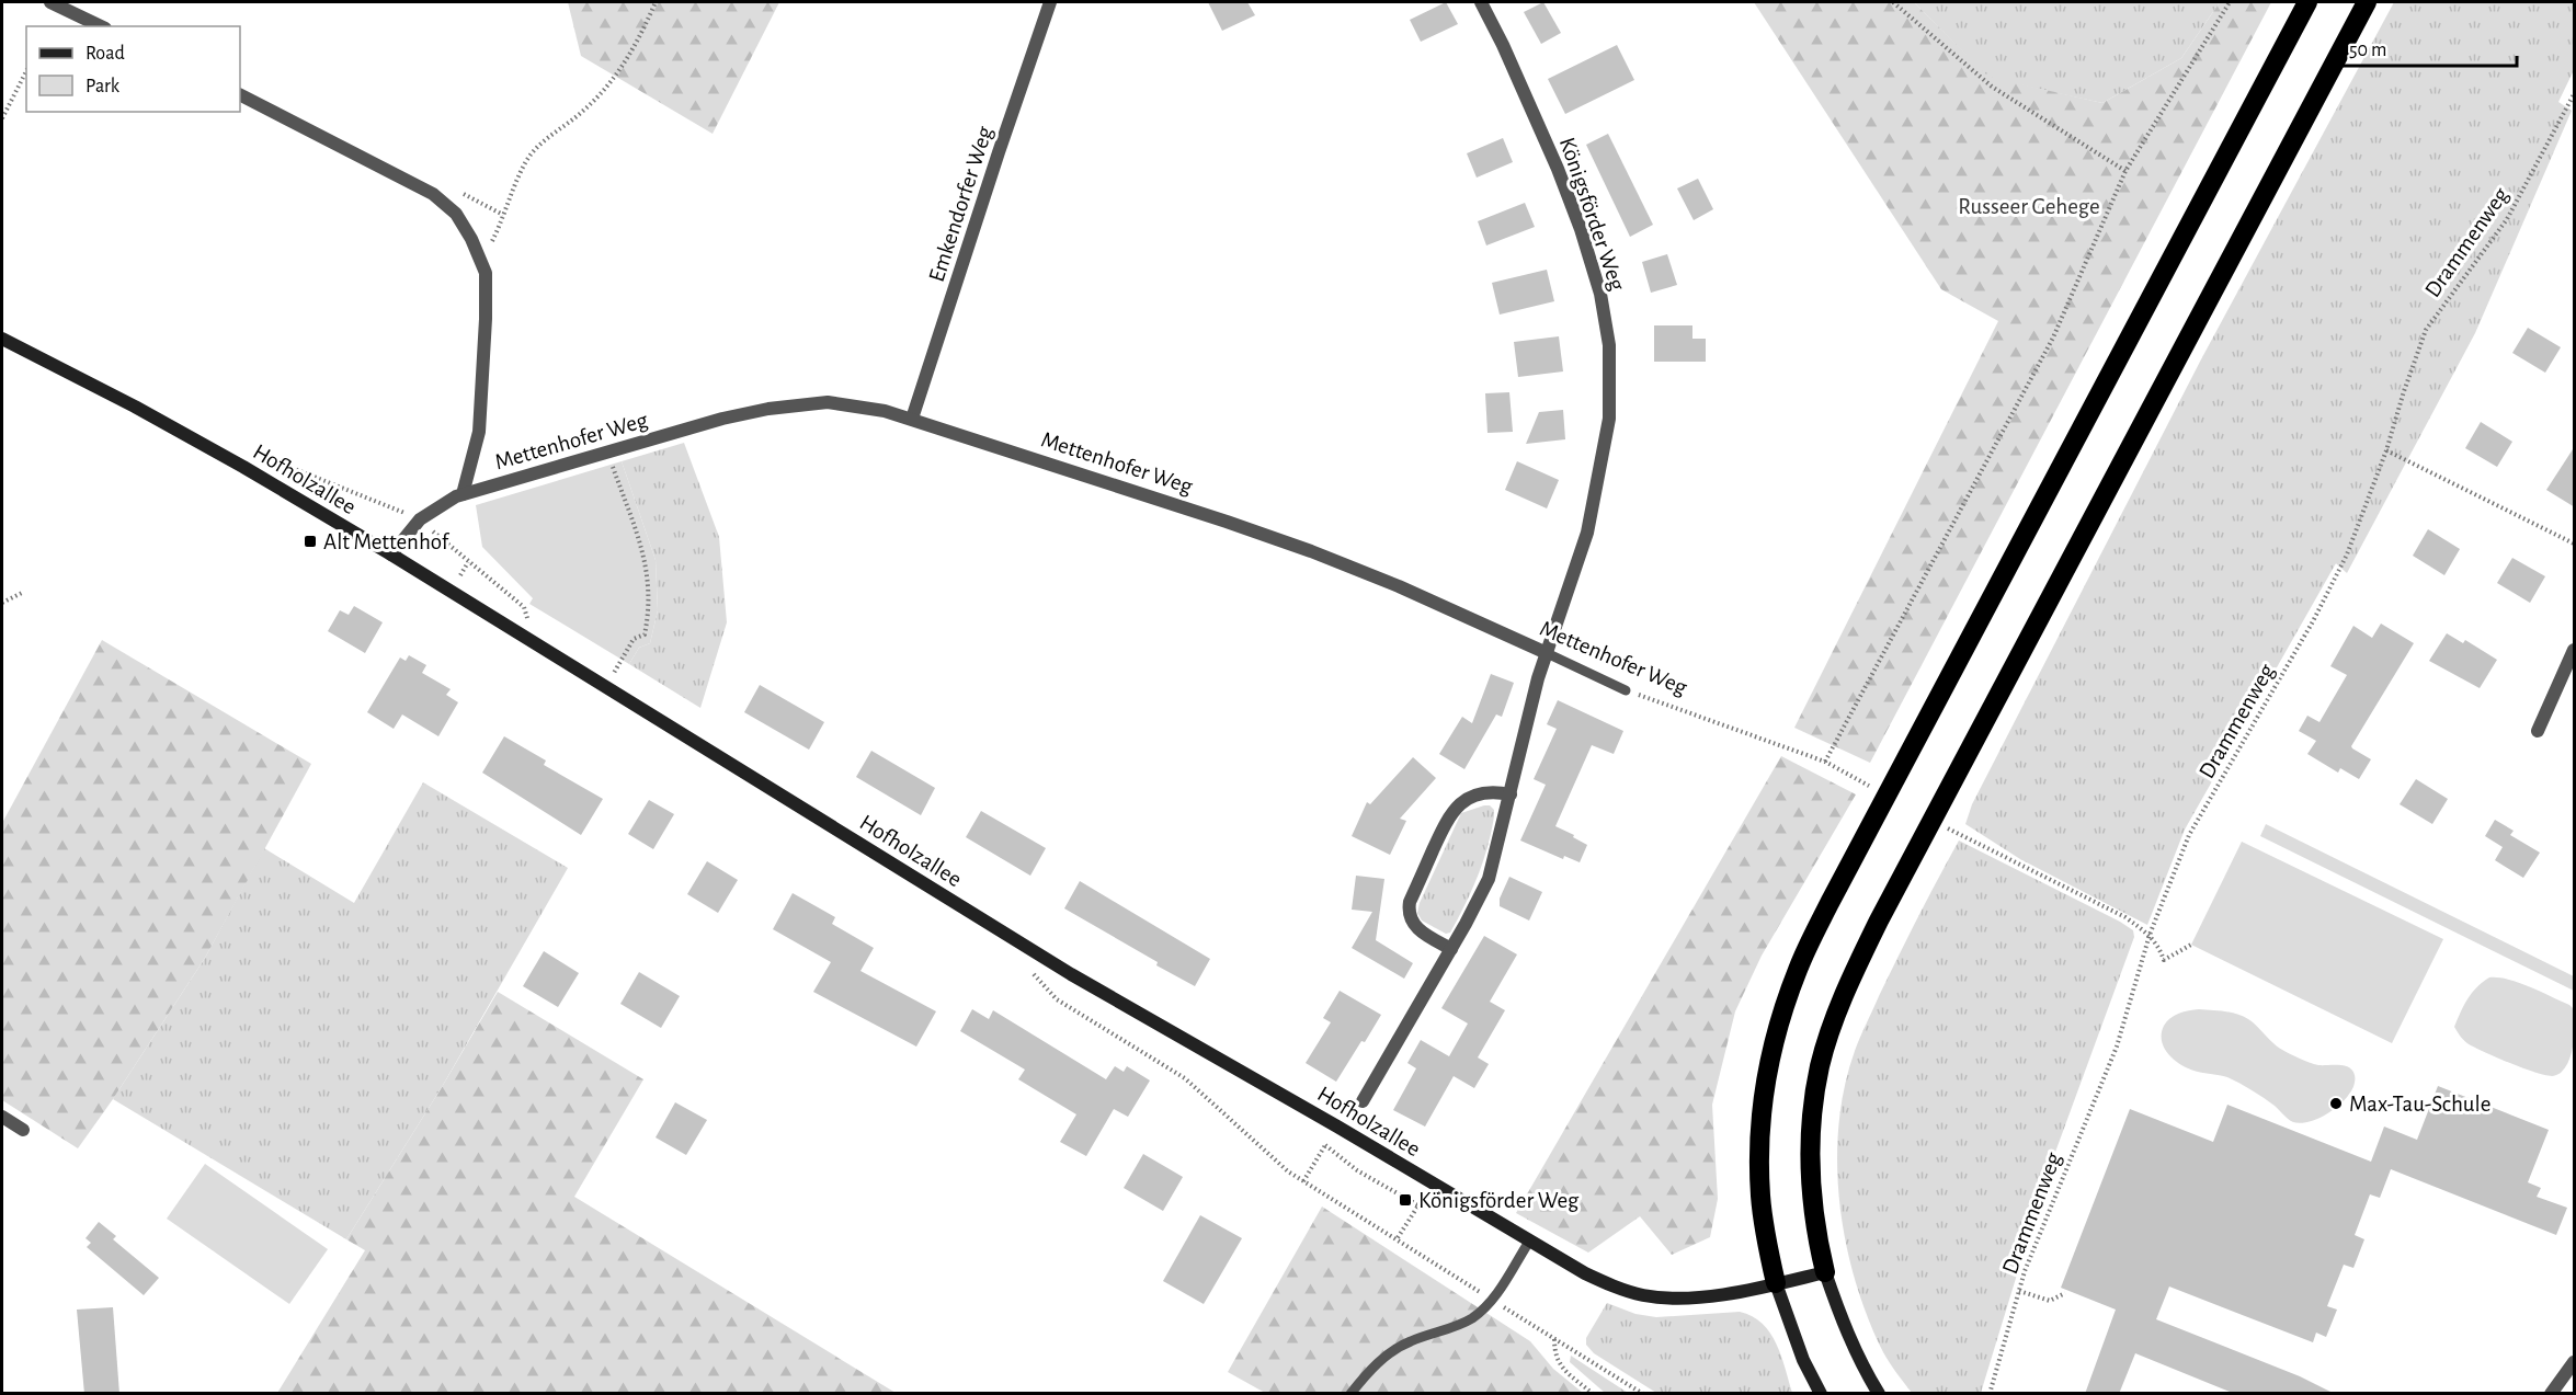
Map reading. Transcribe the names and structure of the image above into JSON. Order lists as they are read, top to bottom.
{
  "streets": {
    "street": [
      "Emkendorfer Weg",
      "Königsförder Weg",
      "Mettenhofer Weg",
      "Hofholzallee"
    ],
    "path": ["Drammenweg"]
  },
  "crossings": [
    ["Emkendorfer Weg", "Mettenhofer Weg"],
    ["Königsförder Weg", "Mettenhofer Weg"],
    ["Mettenhofer Weg", "Hofholzallee"]
  ],
  "parks": ["Russeer Gehege"],
  "places": {
    "transit": ["Alt Mettenhof", "Königsförder Weg"],
    "other": ["Max-Tau-Schule"]
  },
  "legend": ["Road", "Park"],
  "scale_bar": "50 m"
}
